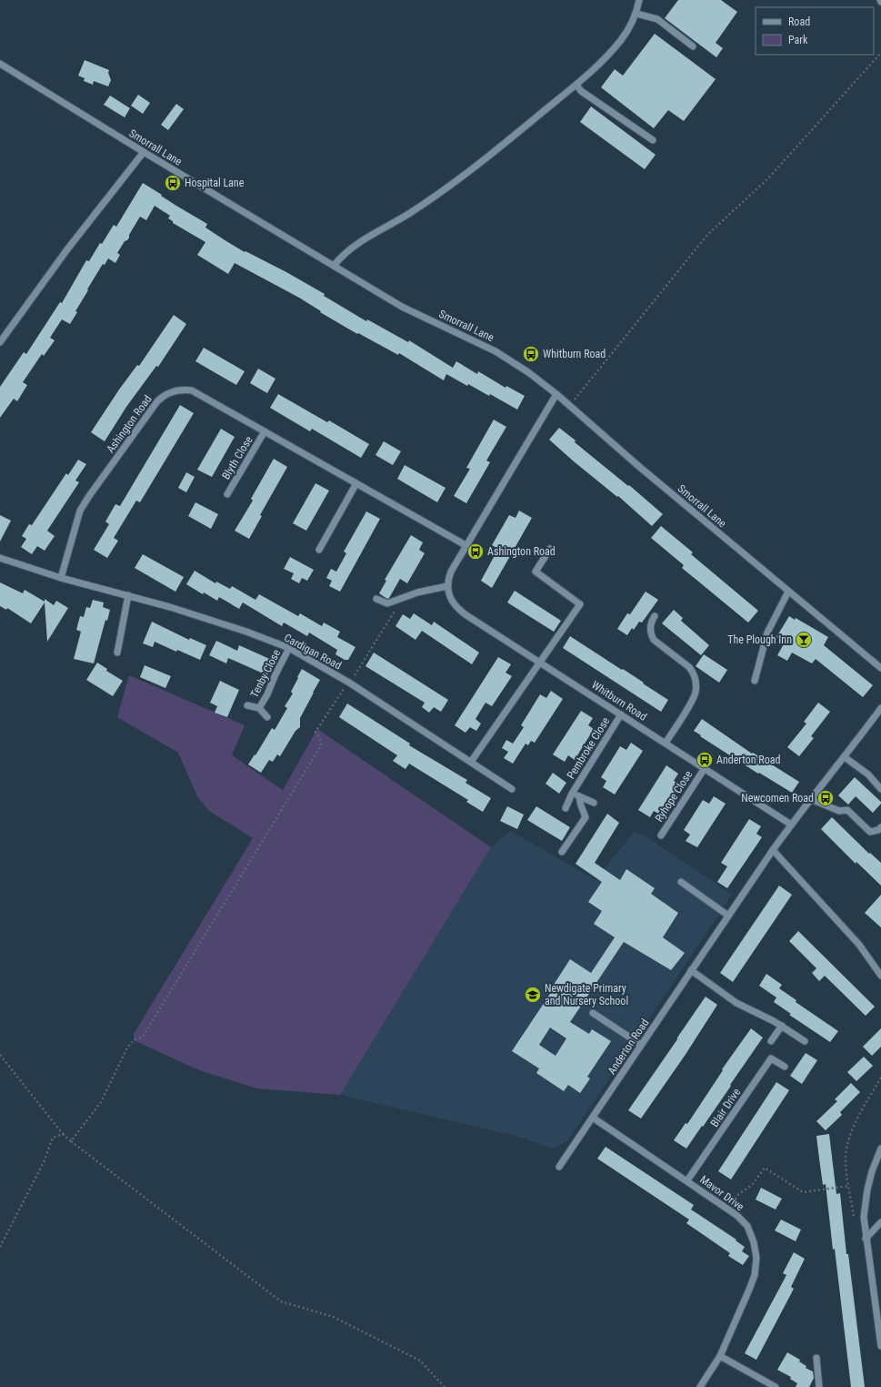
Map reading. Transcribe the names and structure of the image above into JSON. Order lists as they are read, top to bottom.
{
  "streets": {
    "street": [
      "Smorrall Lane",
      "Ashington Road",
      "Blyth Close",
      "Cardigan Road",
      "Tenby Close",
      "Whitburn Road",
      "Pembroke Close",
      "Ryhope Close",
      "Anderton Road",
      "Blair Drive",
      "Mavor Drive"
    ]
  },
  "crossings": [
    ["Ashington Road", "Blyth Close"],
    ["Ashington Road", "Cardigan Road"],
    ["Cardigan Road", "Tenby Close"],
    ["Whitburn Road", "Pembroke Close"],
    ["Whitburn Road", "Ryhope Close"],
    ["Whitburn Road", "Anderton Road"],
    ["Anderton Road", "Mavor Drive"],
    ["Blair Drive", "Mavor Drive"]
  ],
  "places": {
    "bus stop": [
      "Hospital Lane",
      "Whitburn Road",
      "Ashington Road",
      "Anderton Road",
      "Newcomen Road"
    ],
    "bar": ["The Plough Inn"],
    "school or university": ["Newdigate Primary and Nursery School"]
  },
  "legend": ["Road", "Park"]
}
